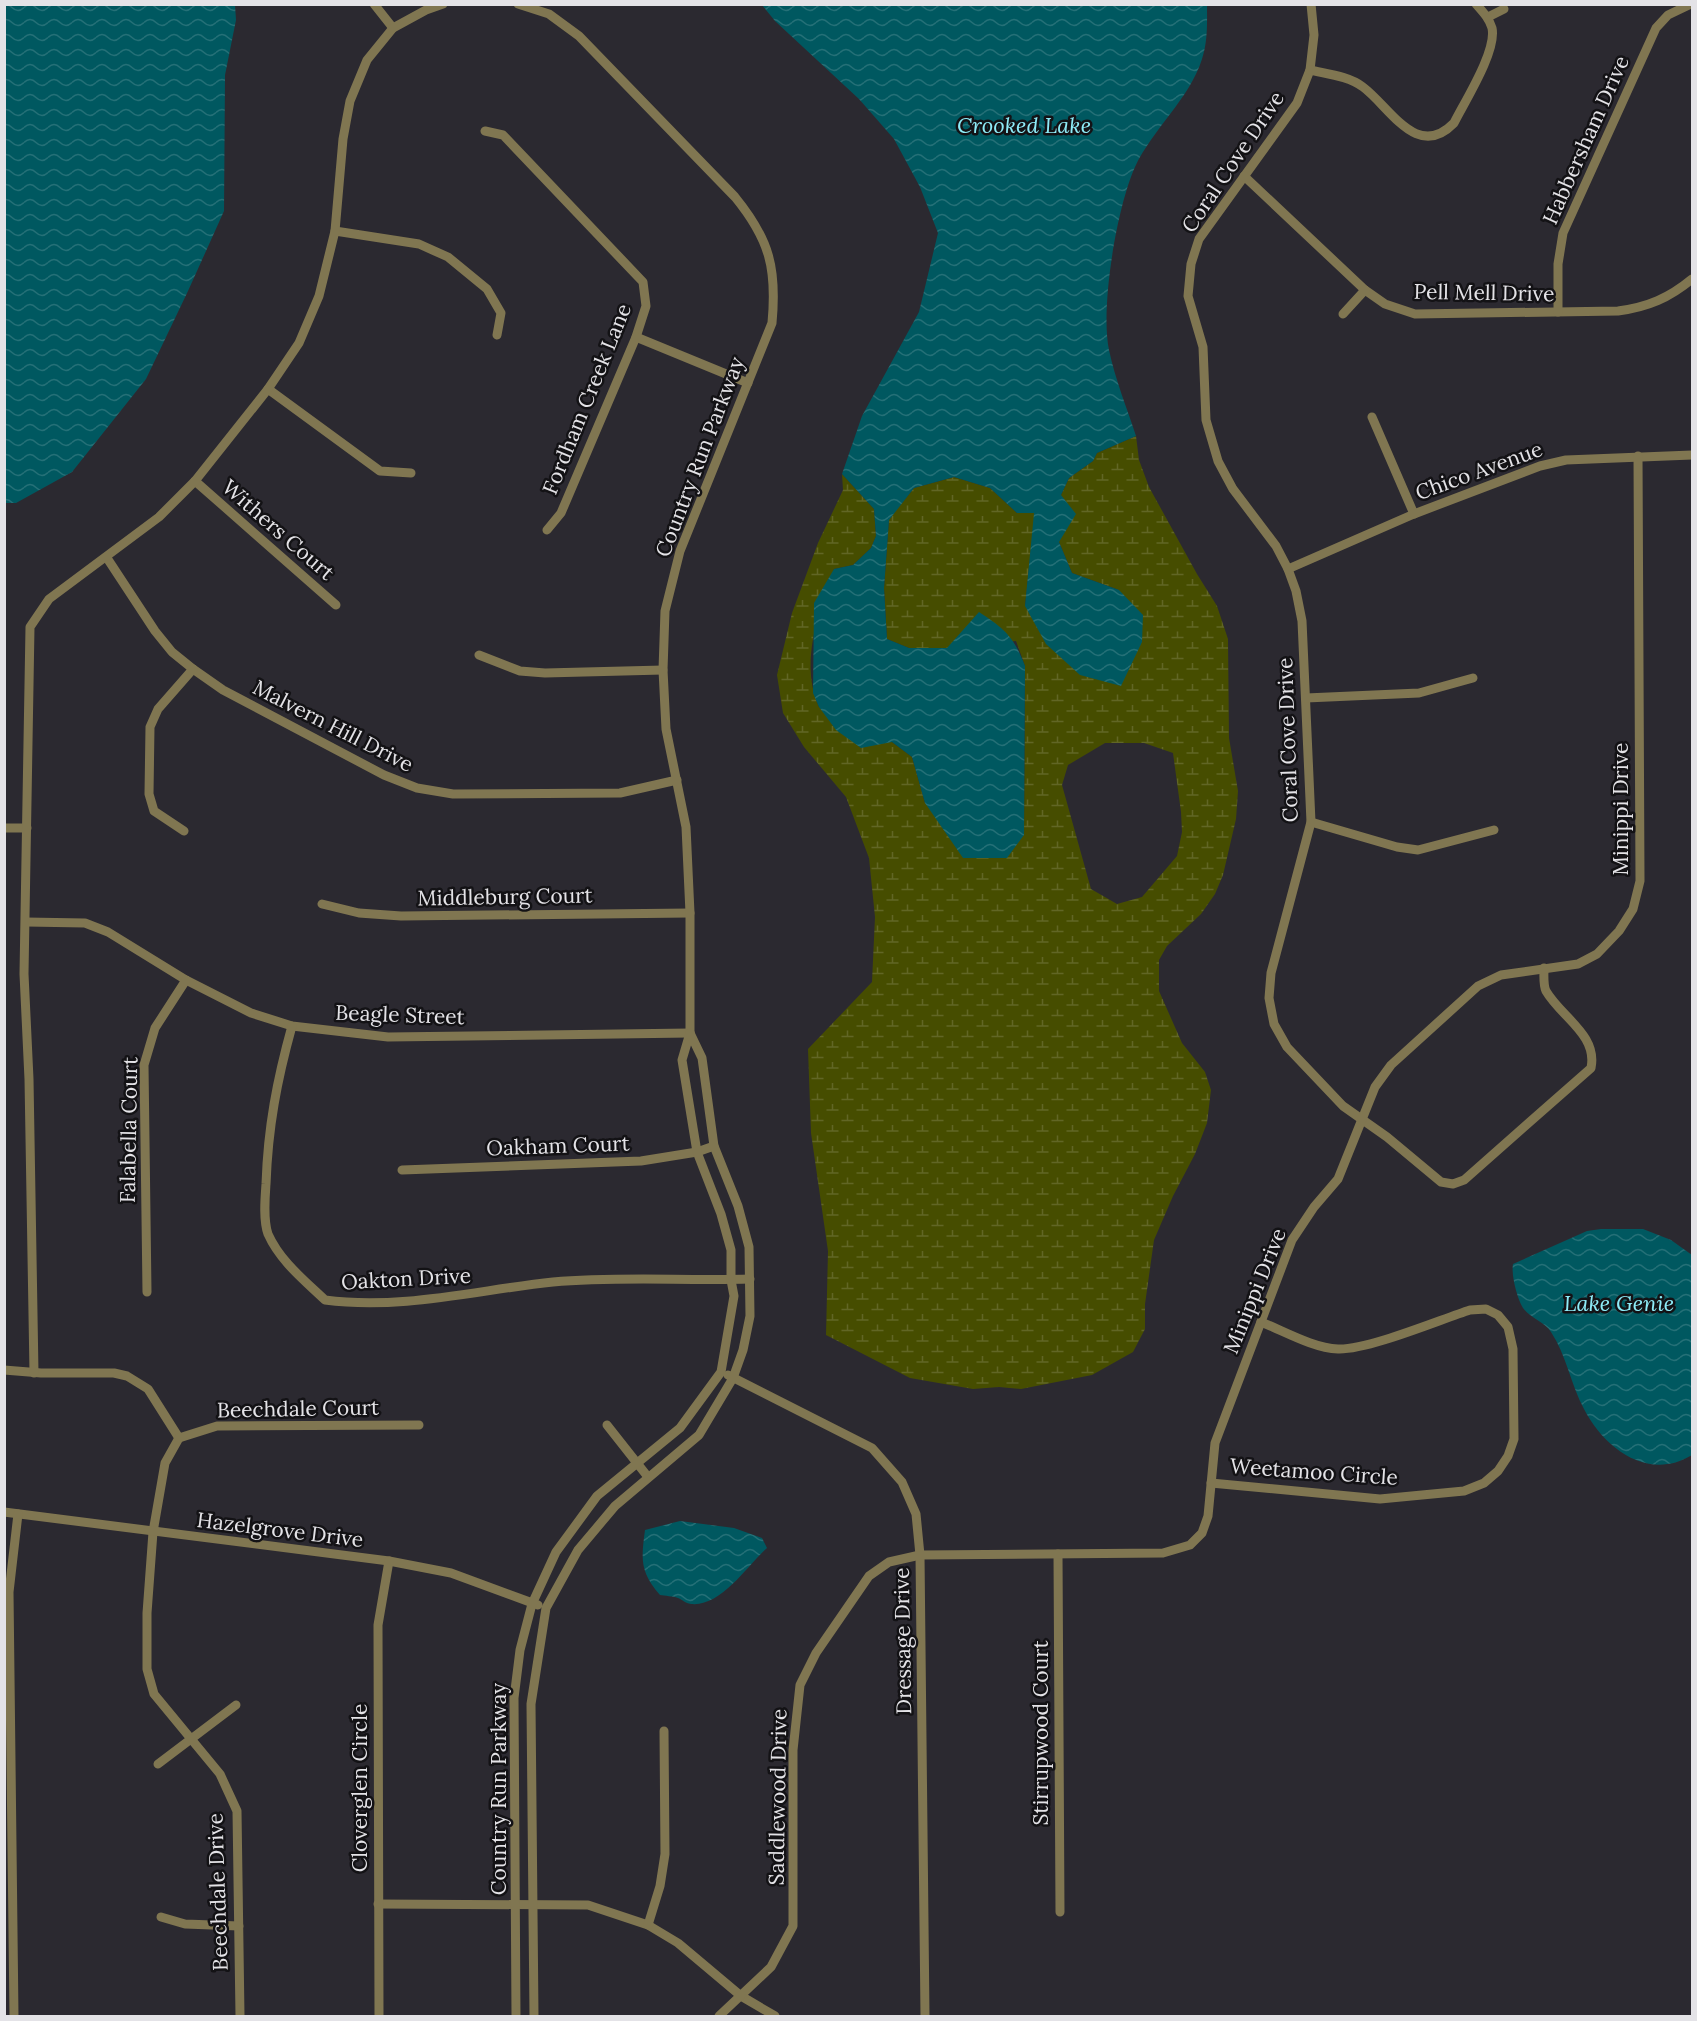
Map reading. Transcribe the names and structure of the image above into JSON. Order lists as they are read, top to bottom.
{
  "streets": {
    "street": [
      "Habbersham Drive",
      "Coral Cove Drive",
      "Pell Mell Drive",
      "Fordham Creek Lane",
      "Country Run Parkway",
      "Chico Avenue",
      "Withers Court",
      "Malvern Hill Drive",
      "Minippi Drive",
      "Middleburg Court",
      "Beagle Street",
      "Falabella Court",
      "Oakham Court",
      "Oakton Drive",
      "Beechdale Court",
      "Weetamoo Circle",
      "Hazelgrove Drive",
      "Dressage Drive",
      "Stirrupwood Court",
      "Cloverglen Circle",
      "Saddlewood Drive",
      "Beechdale Drive"
    ]
  },
  "crossings": [
    ["Habbersham Drive", "Pell Mell Drive"],
    ["Coral Cove Drive", "Pell Mell Drive"],
    ["Coral Cove Drive", "Chico Avenue"],
    ["Coral Cove Drive", "Minippi Drive"],
    ["Country Run Parkway", "Malvern Hill Drive"],
    ["Country Run Parkway", "Middleburg Court"],
    ["Country Run Parkway", "Beagle Street"],
    ["Country Run Parkway", "Oakham Court"],
    ["Country Run Parkway", "Oakton Drive"],
    ["Country Run Parkway", "Hazelgrove Drive"],
    ["Country Run Parkway", "Dressage Drive"],
    ["Chico Avenue", "Minippi Drive"],
    ["Minippi Drive", "Weetamoo Circle"],
    ["Minippi Drive", "Saddlewood Drive"],
    ["Beagle Street", "Falabella Court"],
    ["Beagle Street", "Oakton Drive"],
    ["Beechdale Court", "Beechdale Drive"],
    ["Hazelgrove Drive", "Cloverglen Circle"],
    ["Hazelgrove Drive", "Beechdale Drive"],
    ["Dressage Drive", "Saddlewood Drive"],
    ["Stirrupwood Court", "Saddlewood Drive"]
  ],
  "water": ["Crooked Lake", "Lake Genie"]
}
